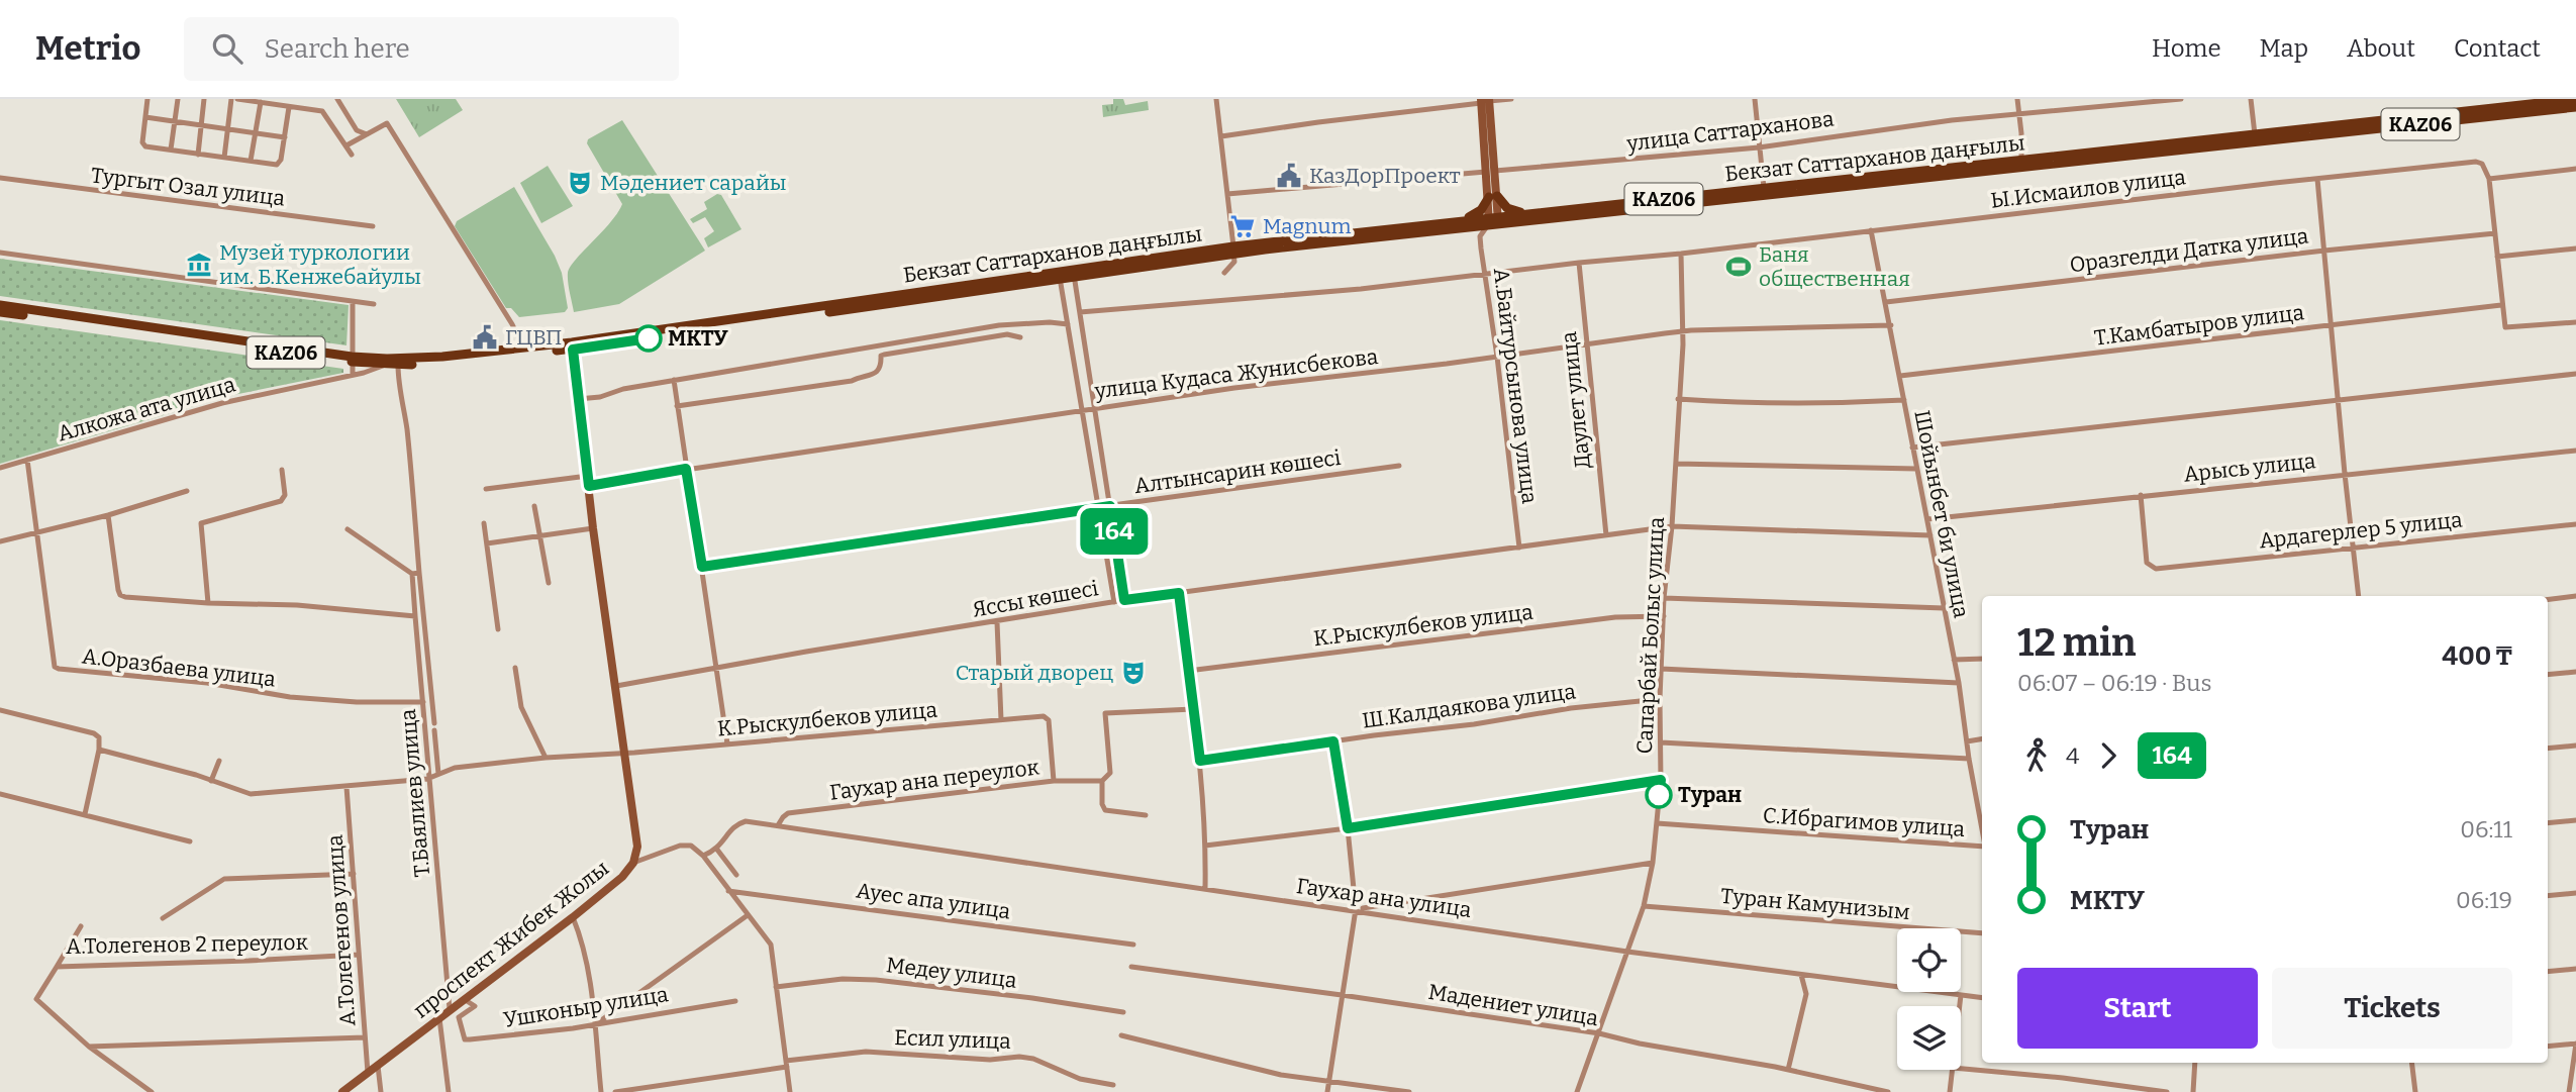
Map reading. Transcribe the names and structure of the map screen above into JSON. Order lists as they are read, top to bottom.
{
  "streets": {
    "main road": ["KАZ06", "Бекзат Саттарханов даңғылы", "проспект Жибек Жолы"],
    "street": [
      "улица Саттарханова",
      "Тургыт Озал улица",
      "Ы.Исмаилов улица",
      "Оразгелди Датка улица",
      "Т.Камбатыров улица",
      "улица Кудаса Жунисбекова",
      "А.Байтурсынова улица",
      "Даулет улица",
      "Алкожа ата улица",
      "Арысь улица",
      "Алтынсарин көшесі",
      "Шойынбет би улица",
      "Ардагерлер 5 улица",
      "Яссы көшесі",
      "К.Рыскулбеков улица",
      "Сапарбай Болыс улица",
      "А.Оразбаева улица",
      "Ш.Калдаякова улица",
      "Гаухар ана переулок",
      "Т.Баялиев улица",
      "С.Ибрагимов улица",
      "Гаухар ана улица",
      "Ауес апа улица",
      "Туран Камунизым",
      "А.Толегенов улица",
      "А.Толегенов 2 переулок",
      "Медеу улица",
      "Мадениет улица",
      "Ушконыр улица",
      "Есил улица"
    ]
  },
  "crossings": [
    ["Бекзат Саттарханов даңғылы", "А.Байтурсынова улица"],
    ["Бекзат Саттарханов даңғылы", "Алкожа ата улица"],
    ["Бекзат Саттарханов даңғылы", "Т.Баялиев улица"],
    ["Бекзат Саттарханов даңғылы", "проспект Жибек Жолы"],
    ["Ы.Исмаилов улица", "А.Байтурсынова улица"],
    ["Ы.Исмаилов улица", "Даулет улица"],
    ["Ы.Исмаилов улица", "Шойынбет би улица"],
    ["Ы.Исмаилов улица", "Сапарбай Болыс улица"],
    ["Оразгелди Датка улица", "Шойынбет би улица"],
    ["Т.Камбатыров улица", "Шойынбет би улица"],
    ["улица Кудаса Жунисбекова", "А.Байтурсынова улица"],
    ["улица Кудаса Жунисбекова", "Даулет улица"],
    ["улица Кудаса Жунисбекова", "Шойынбет би улица"],
    ["улица Кудаса Жунисбекова", "Сапарбай Болыс улица"],
    ["улица Кудаса Жунисбекова", "проспект Жибек Жолы"],
    ["А.Байтурсынова улица", "Яссы көшесі"],
    ["Даулет улица", "Яссы көшесі"],
    ["Алкожа ата улица", "А.Оразбаева улица"],
    ["Арысь улица", "Шойынбет би улица"],
    ["Арысь улица", "Ардагерлер 5 улица"],
    ["Шойынбет би улица", "Яссы көшесі"],
    ["Яссы көшесі", "Сапарбай Болыс улица"],
    ["Яссы көшесі", "проспект Жибек Жолы"],
    ["К.Рыскулбеков улица", "Сапарбай Болыс улица"],
    ["К.Рыскулбеков улица", "Гаухар ана переулок"],
    ["К.Рыскулбеков улица", "Т.Баялиев улица"],
    ["К.Рыскулбеков улица", "А.Толегенов улица"],
    ["К.Рыскулбеков улица", "проспект Жибек Жолы"],
    ["Сапарбай Болыс улица", "Ш.Калдаякова улица"],
    ["Сапарбай Болыс улица", "С.Ибрагимов улица"],
    ["Сапарбай Болыс улица", "Гаухар ана улица"],
    ["Сапарбай Болыс улица", "Туран Камунизым"],
    ["Сапарбай Болыс улица", "Мадениет улица"],
    ["А.Оразбаева улица", "Т.Баялиев улица"],
    ["Гаухар ана переулок", "Гаухар ана улица"],
    ["Т.Баялиев улица", "проспект Жибек Жолы"],
    ["А.Толегенов улица", "проспект Жибек Жолы"],
    ["А.Толегенов улица", "А.Толегенов 2 переулок"],
    ["проспект Жибек Жолы", "Ушконыр улица"]
  ],
  "places": {
    "public building": ["КазДорПроект", "ГЦВП"],
    "theatre": ["Мәдениет сарайы", "Старый дворец"],
    "supermarket": ["Magnum"],
    "museum": ["Музей туркологии им. Б.Кенжебайулы"],
    "sports": ["Баня общественная"],
    "other": ["МКТУ", "Туран"]
  },
  "lines": ["bus line 164"],
  "page": {
    "header": "Metrio",
    "search": "Search here",
    "nav": [
      "Home",
      "Map",
      "About",
      "Contact"
    ],
    "on_map": "164",
    "heading": ["12 min", "06:07 – 06:19 · Bus", "400 ₸"],
    "legs": ["4", "164"],
    "list": [
      {
        "name": "Туран",
        "value": "06:11"
      },
      {
        "name": "МКТУ",
        "value": "06:19"
      }
    ],
    "buttons": ["Start", "Tickets"]
  }
}
